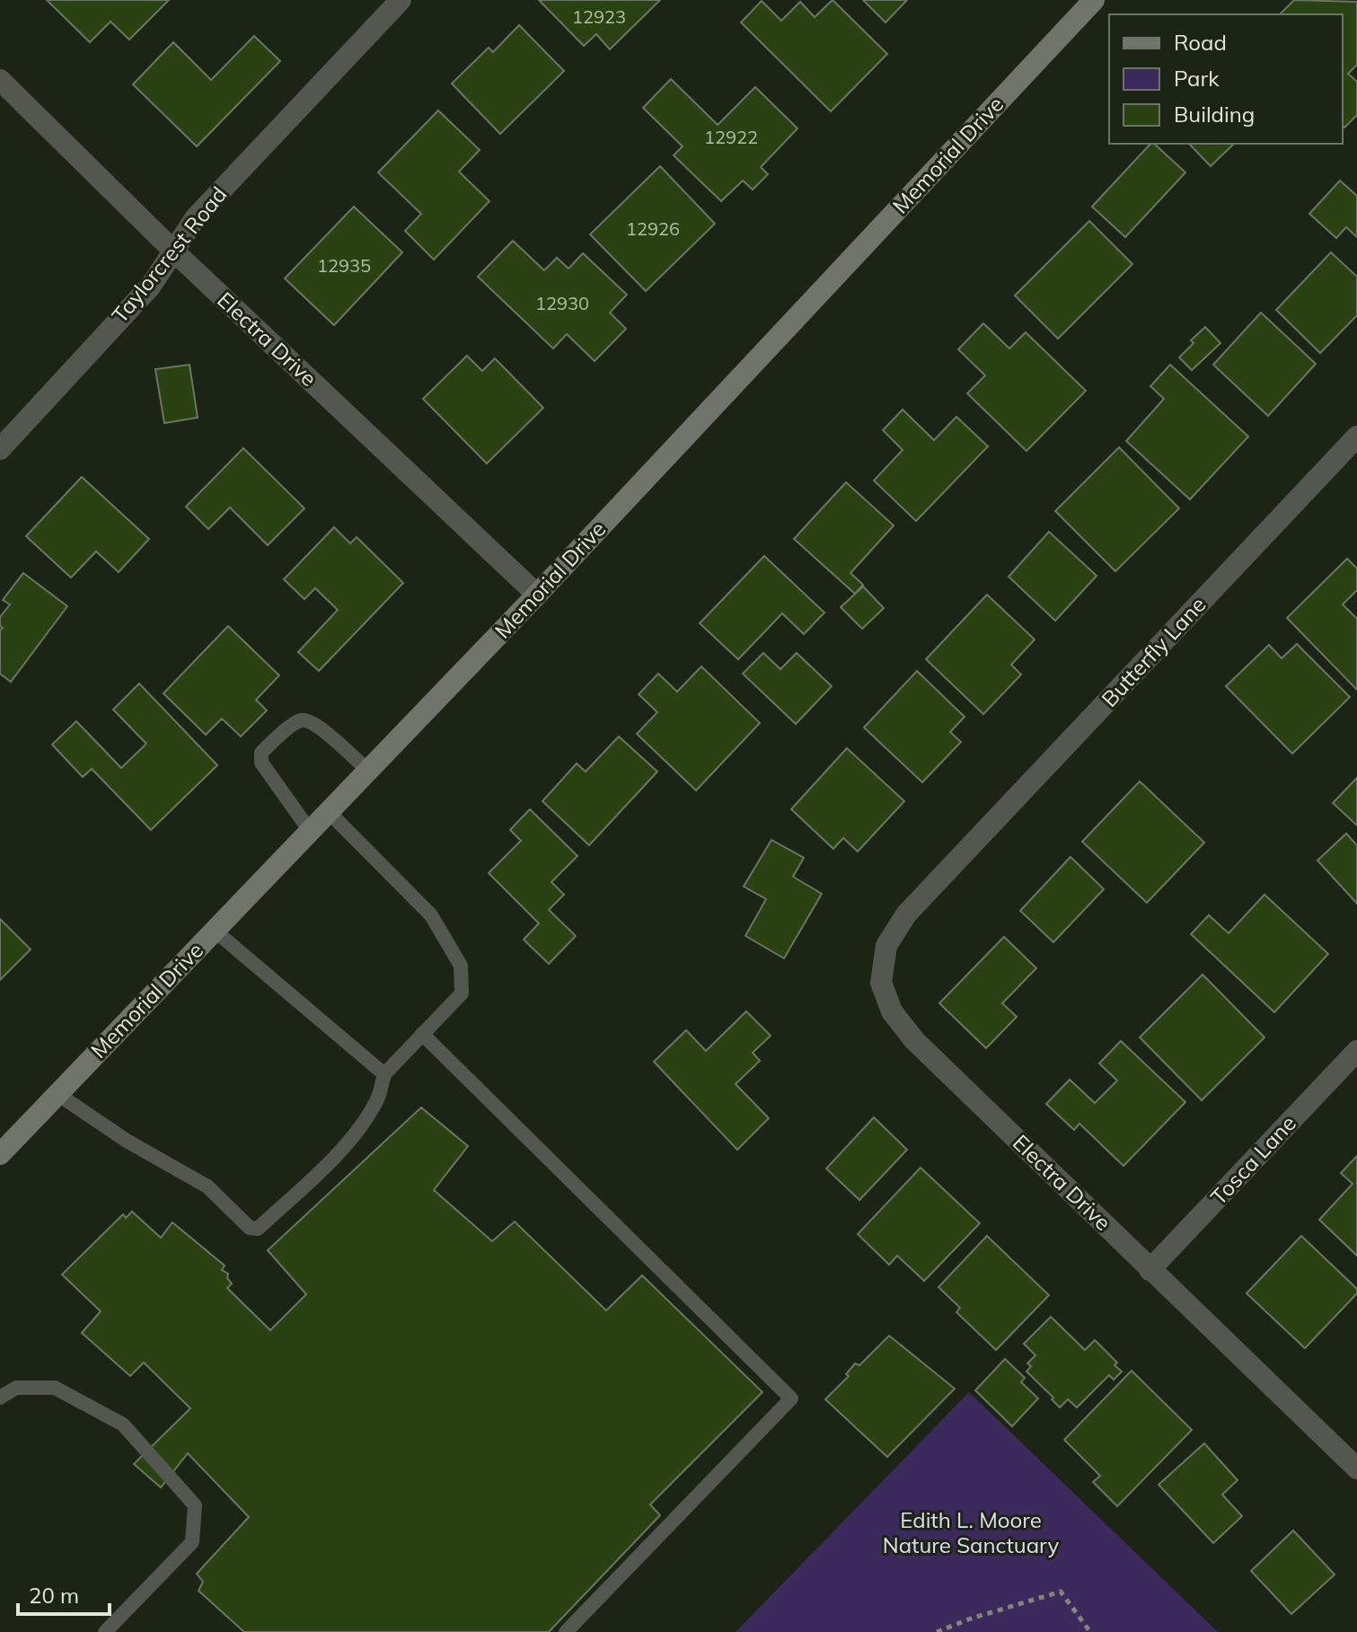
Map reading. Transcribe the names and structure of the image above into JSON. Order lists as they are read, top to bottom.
{
  "streets": {
    "main road": ["Memorial Drive"],
    "street": [
      "Taylorcrest Road",
      "Electra Drive",
      "Butterfly Lane",
      "Tosca Lane"
    ]
  },
  "crossings": [
    ["Memorial Drive", "Electra Drive"],
    ["Taylorcrest Road", "Electra Drive"],
    ["Electra Drive", "Butterfly Lane"],
    ["Electra Drive", "Tosca Lane"]
  ],
  "parks": ["Edith L. Moore Nature Sanctuary"],
  "house_numbers": [
    "12923",
    "12922",
    "12926",
    "12935",
    "12930"
  ],
  "legend": ["Road", "Park", "Building"],
  "scale_bar": "20 m"
}
